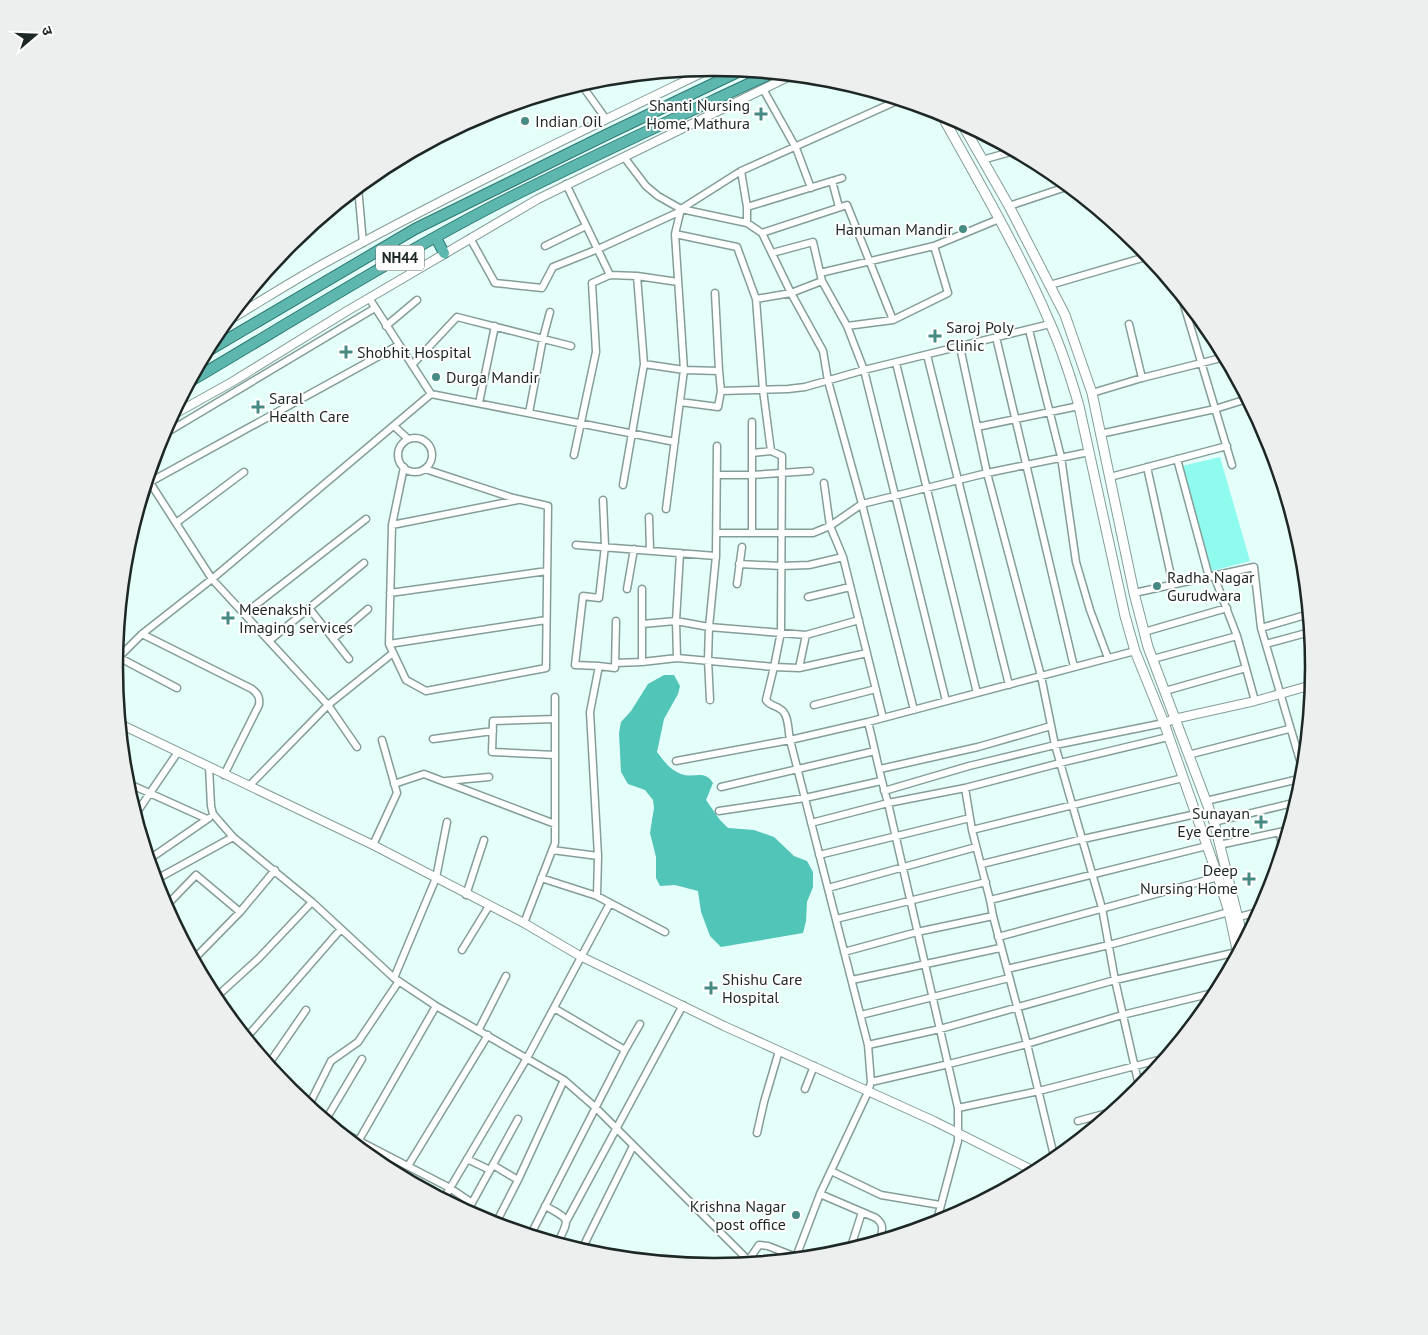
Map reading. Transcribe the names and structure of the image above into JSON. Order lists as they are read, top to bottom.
{
  "streets": {
    "highway": ["NH44"]
  },
  "places": {
    "health": [
      "Shanti Nursing Home, Mathura",
      "Saroj Poly Clinic",
      "Shobhit Hospital",
      "Saral Health Care",
      "Meenakshi Imaging services",
      "Sunayan Eye Centre",
      "Deep Nursing Home",
      "Shishu Care Hospital"
    ],
    "other": [
      "Indian Oil",
      "Hanuman Mandir",
      "Durga Mandir",
      "Radha Nagar Gurudwara",
      "Krishna Nagar post office"
    ]
  },
  "north": "right"
}
